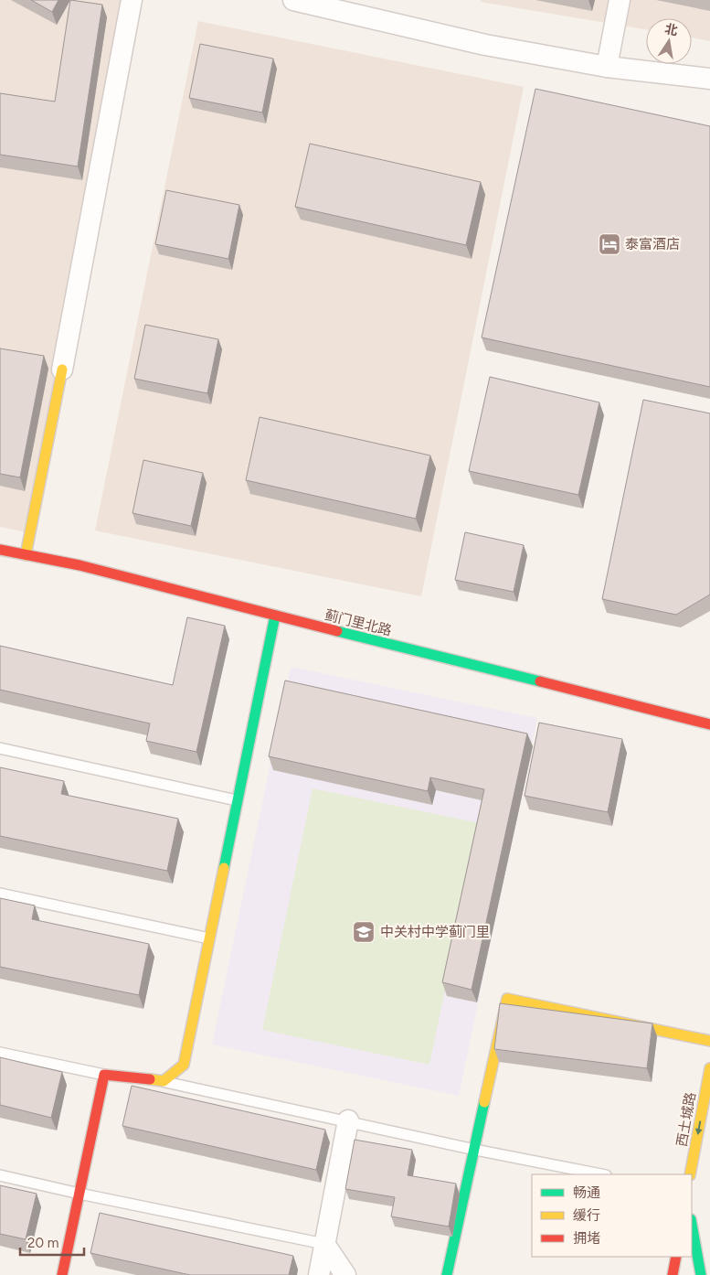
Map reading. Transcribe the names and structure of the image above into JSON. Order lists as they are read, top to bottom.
{
  "streets": {
    "main road": ["蓟门里北路", "西土城路"]
  },
  "one_way": ["西土城路"],
  "places": {
    "hotel": ["泰富酒店"],
    "school or university": ["中关村中学蓟门里"]
  },
  "legend": ["畅通", "缓行", "拥堵"],
  "scale_bar": "20 m",
  "north": "top"
}
